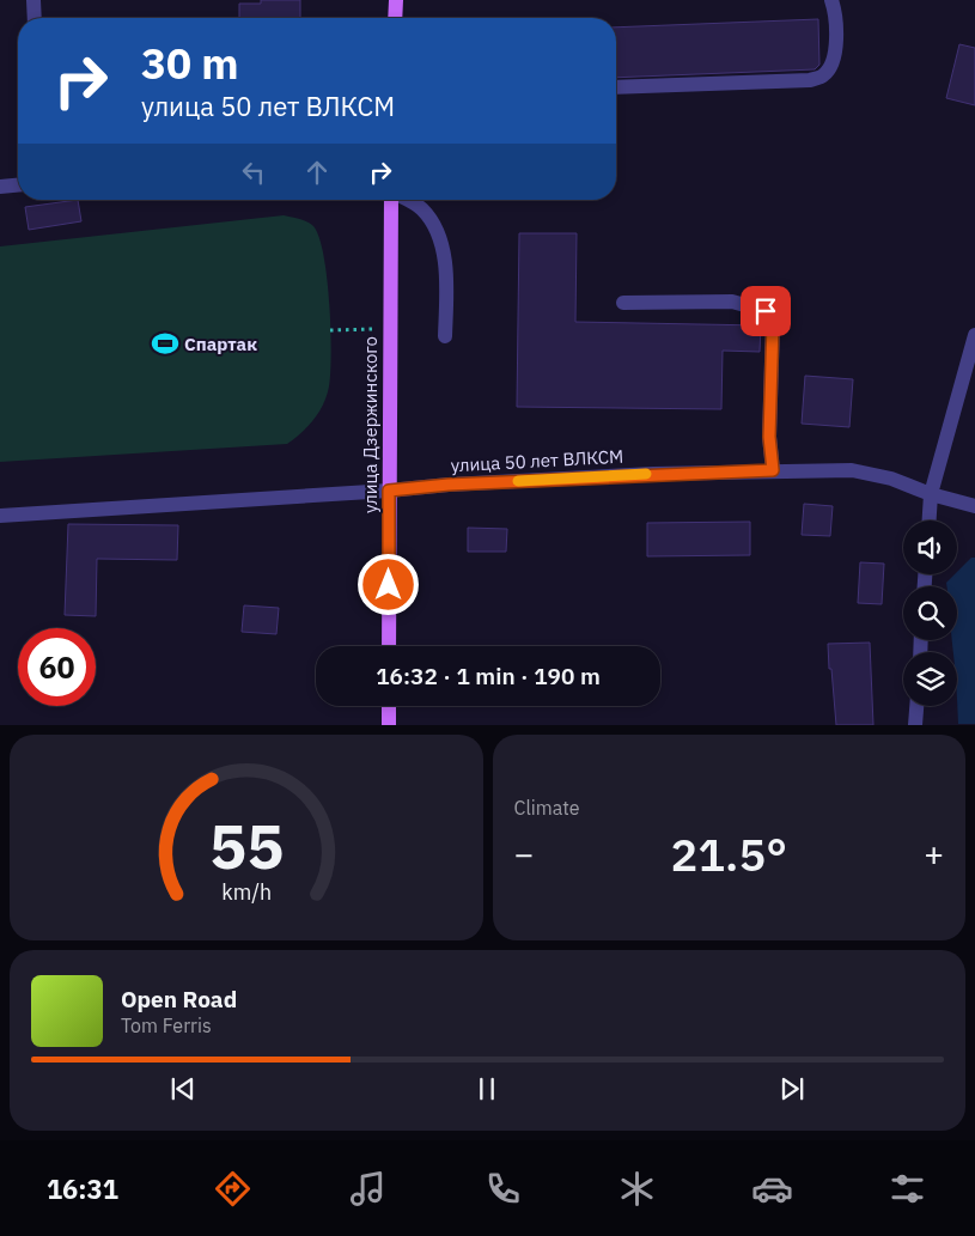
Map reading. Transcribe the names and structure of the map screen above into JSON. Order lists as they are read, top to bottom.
{
  "streets": {
    "main road": ["улица Дзержинского"],
    "lane": ["улица 50 лет ВЛКСМ"]
  },
  "crossings": [
    ["улица Дзержинского", "улица 50 лет ВЛКСМ"]
  ],
  "places": {
    "sports": ["Спартак"]
  },
  "page": {
    "turn": ["30 m", "улица 50 лет ВЛКСМ"],
    "limit": "60",
    "trip": "16:32 · 1 min · 190 m",
    "tile": "Climate",
    "heat": ["−", "21.5°", "+"],
    "song": ["Open Road", "Tom Ferris"],
    "tabs": "16:31",
    "gauge": ["55", "km/h"]
  }
}
